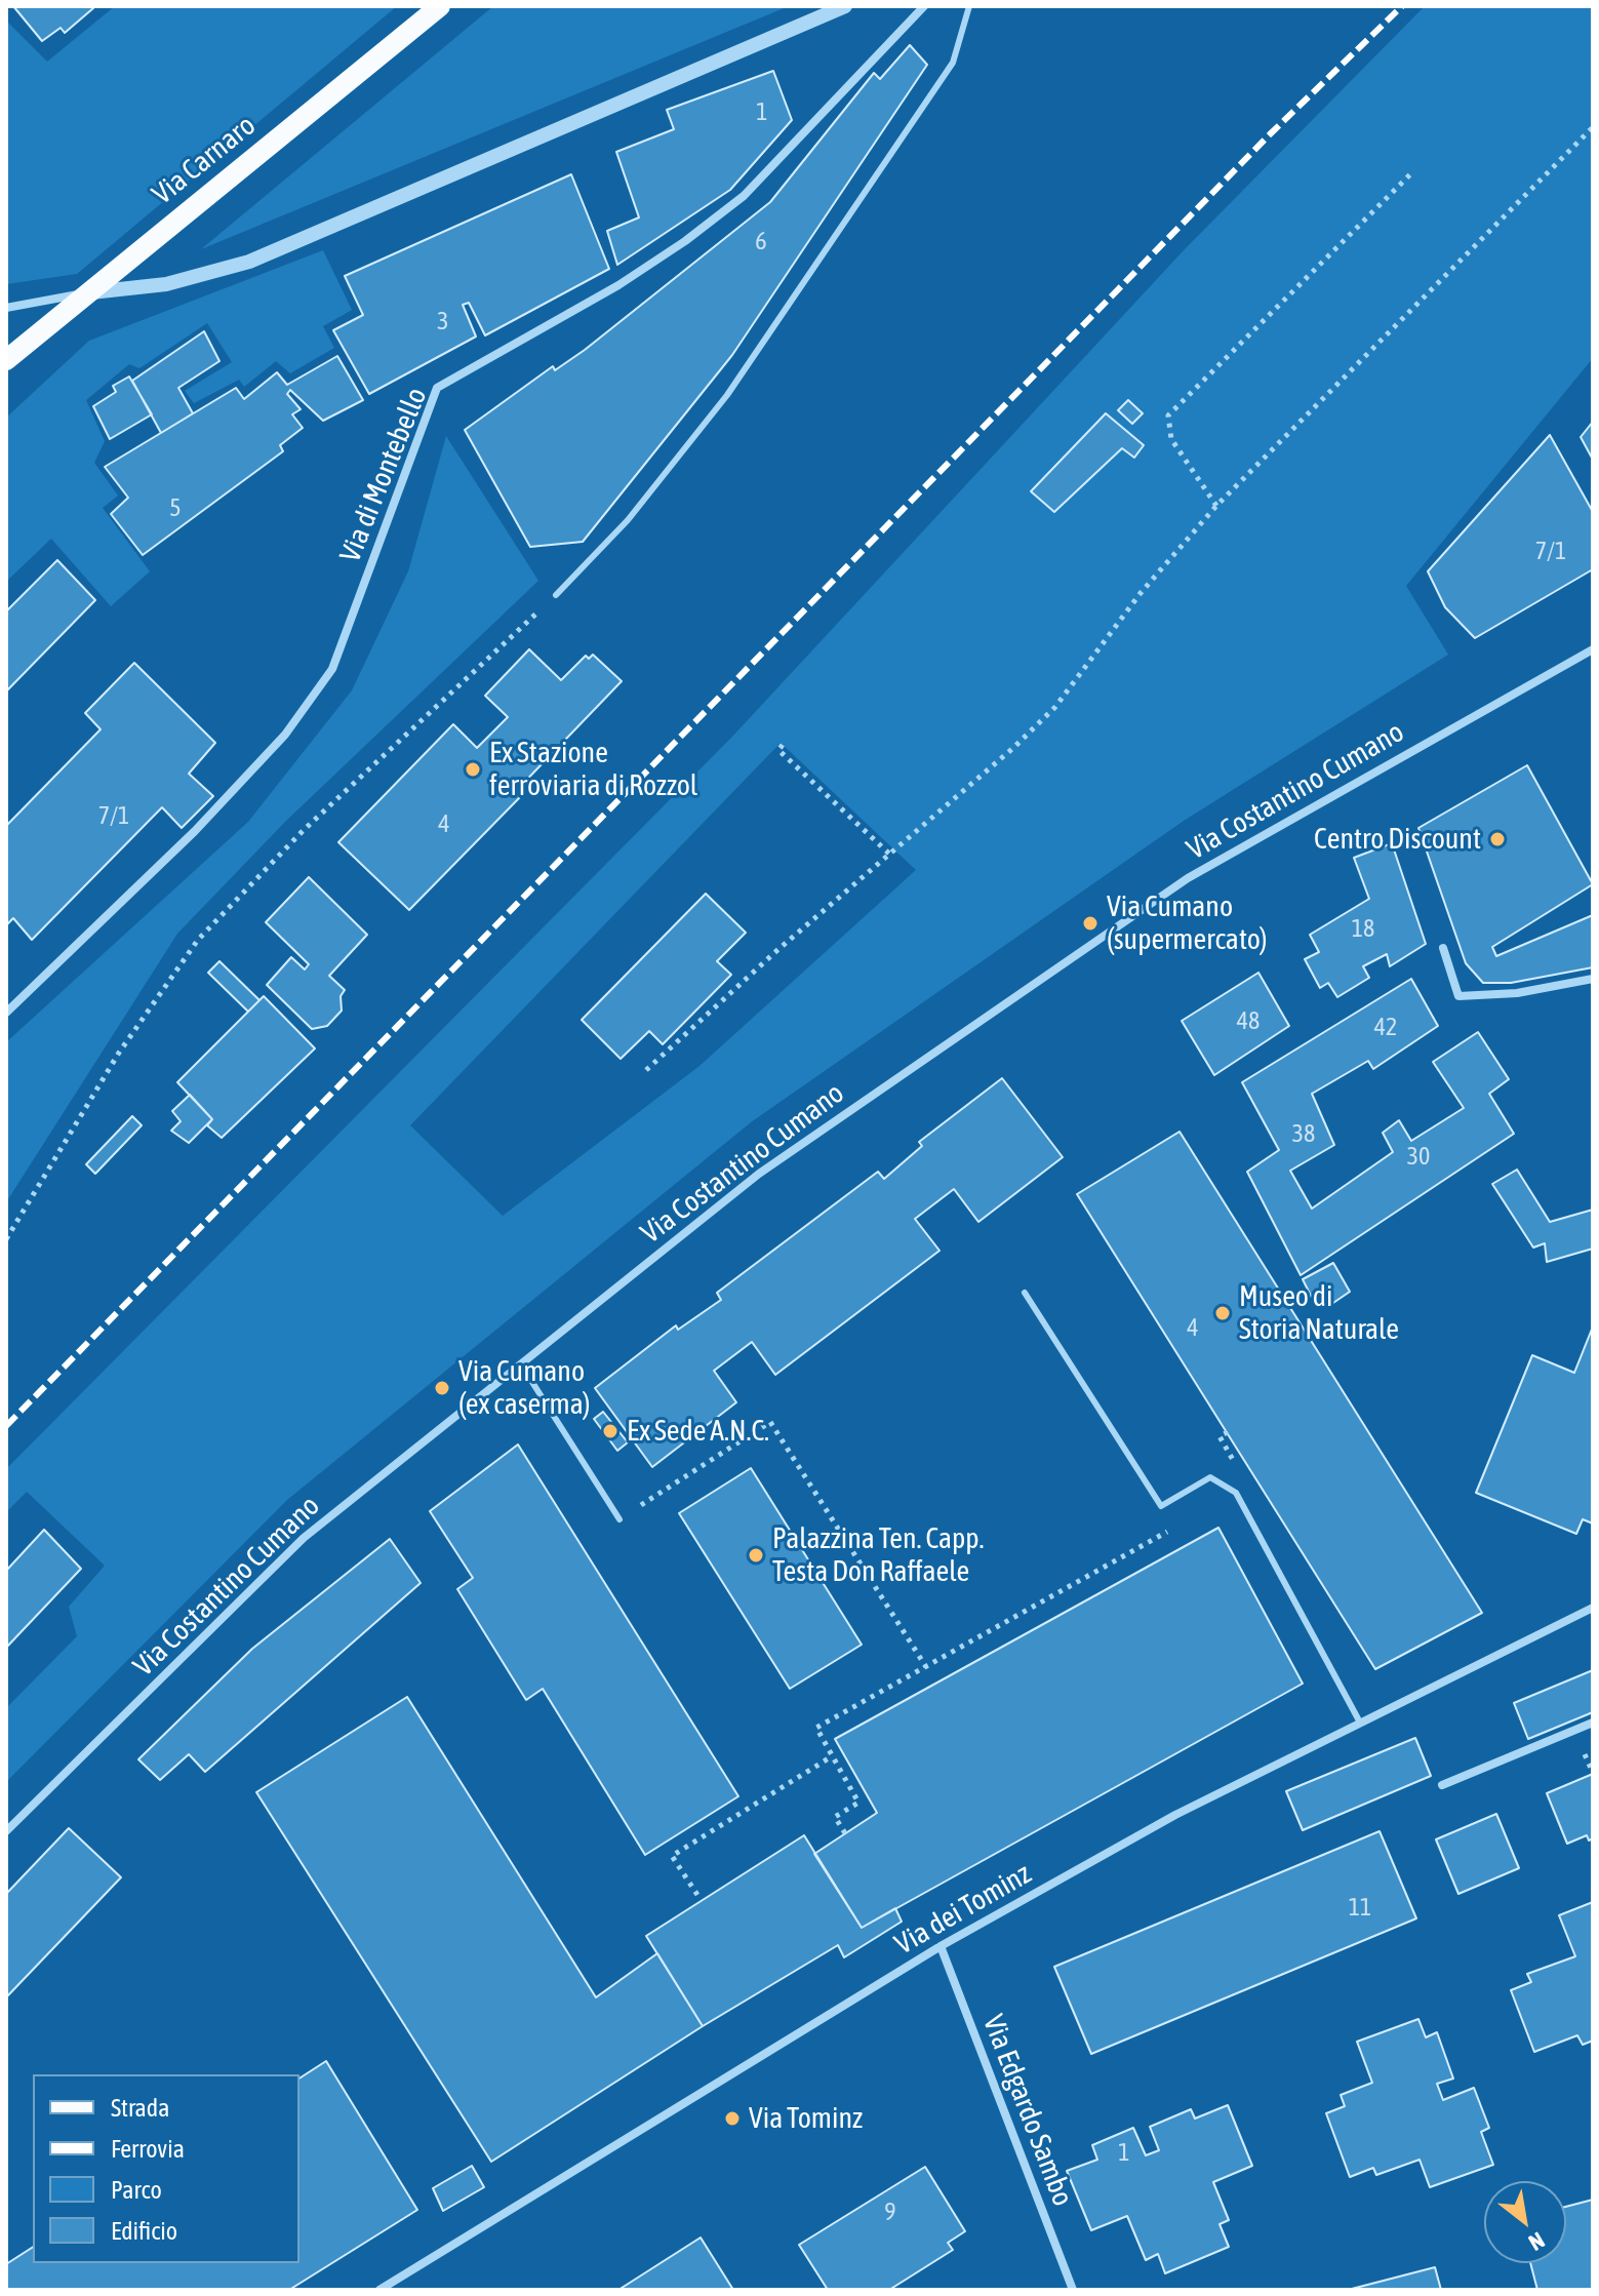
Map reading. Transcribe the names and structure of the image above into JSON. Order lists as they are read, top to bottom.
{
  "streets": {
    "main road": ["Via Carnaro"],
    "street": [
      "Via di Montebello",
      "Via Costantino Cumano",
      "Via dei Tominz",
      "Via Edgardo Sambo"
    ]
  },
  "crossings": [
    ["Via dei Tominz", "Via Edgardo Sambo"]
  ],
  "places": [
    "Ex Stazione ferroviaria di Rozzol",
    "Centro Discount",
    "Via Cumano (supermercato)",
    "Museo di Storia Naturale",
    "Via Cumano (ex caserma)",
    "Ex Sede A.N.C.",
    "Palazzina Ten. Capp. Testa Don Raffaele",
    "Via Tominz"
  ],
  "house_numbers": [
    "1",
    "6",
    "3",
    "5",
    "7/1",
    "7/1",
    "4",
    "18",
    "48",
    "42",
    "38",
    "30",
    "4",
    "11",
    "1",
    "9"
  ],
  "legend": [
    "Strada",
    "Ferrovia",
    "Parco",
    "Edificio"
  ],
  "north": "bottom right"
}
